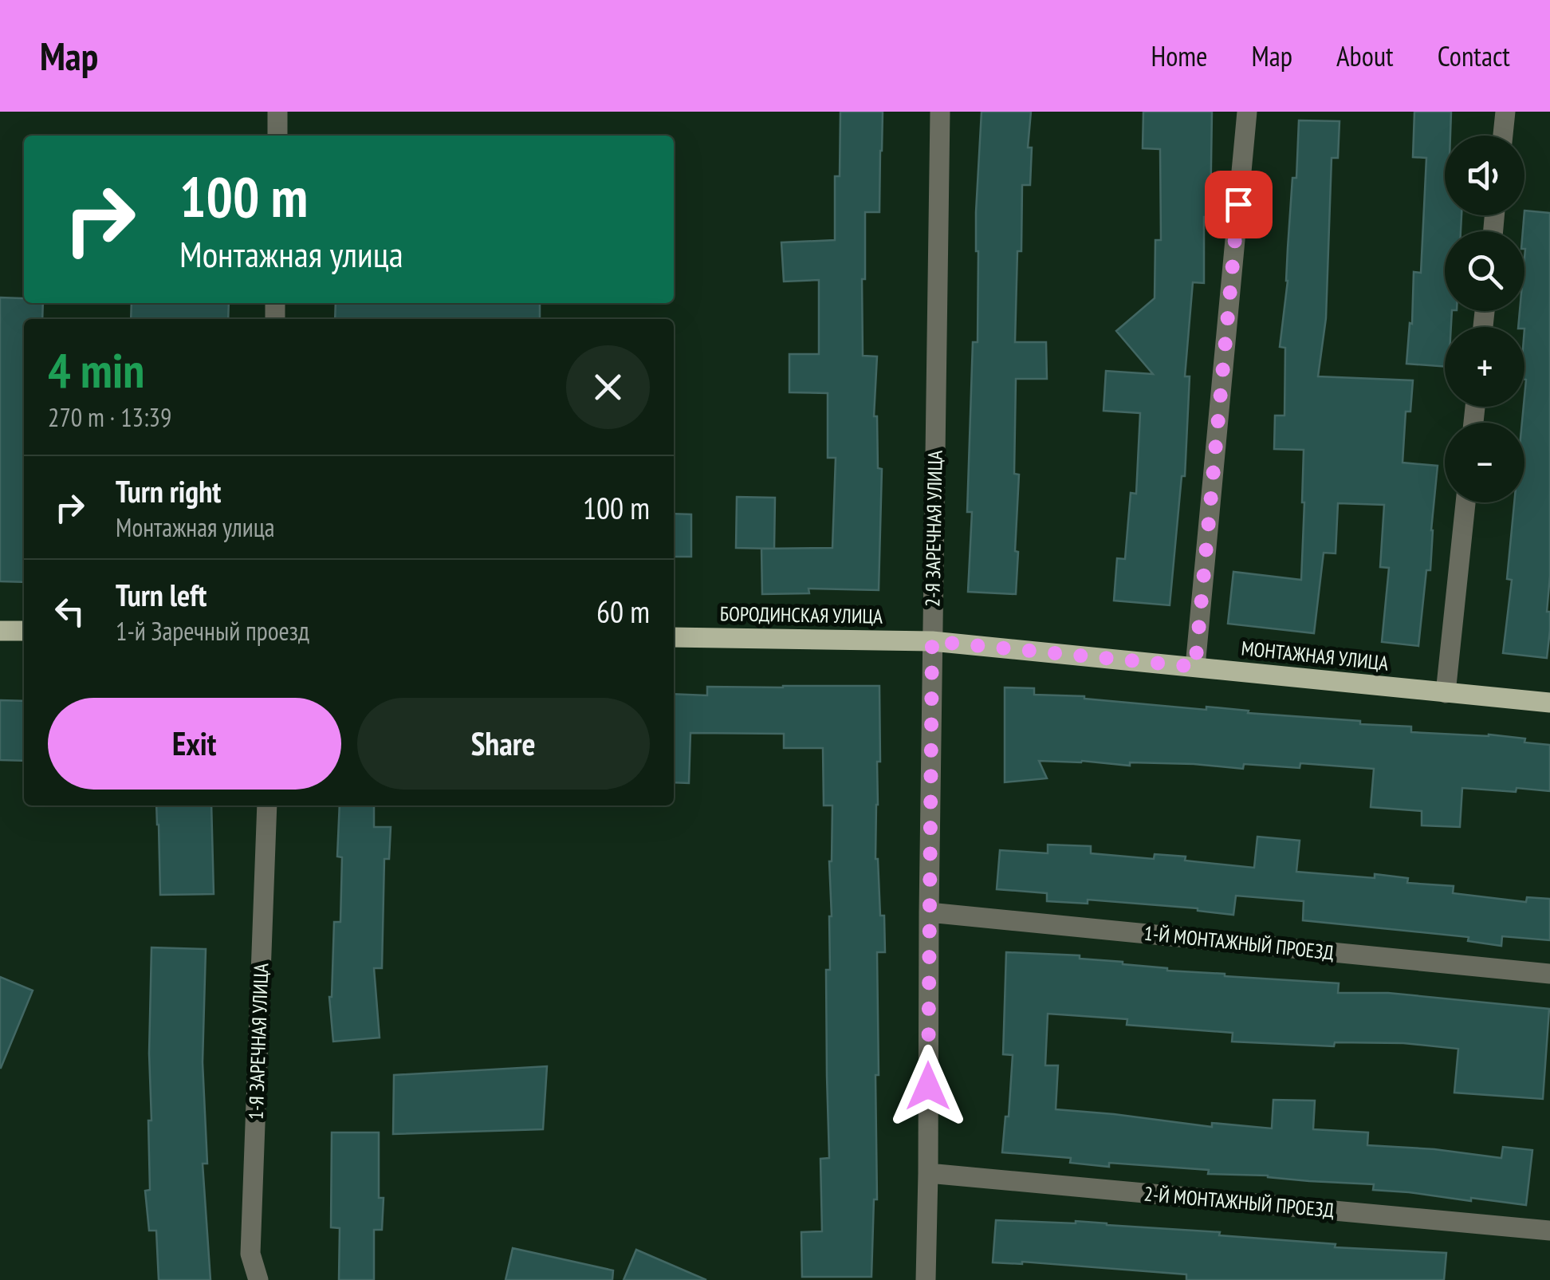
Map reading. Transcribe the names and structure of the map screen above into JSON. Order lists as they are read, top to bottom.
{
  "streets": {
    "main road": ["БОРОДИНСКАЯ УЛИЦА", "МОНТАЖНАЯ УЛИЦА"],
    "street": [
      "2-Я ЗАРЕЧНАЯ УЛИЦА",
      "1-Й МОНТАЖНЫЙ ПРОЕЗД",
      "1-Я ЗАРЕЧНАЯ УЛИЦА",
      "2-Й МОНТАЖНЫЙ ПРОЕЗД"
    ]
  },
  "crossings": [
    ["2-Я ЗАРЕЧНАЯ УЛИЦА", "БОРОДИНСКАЯ УЛИЦА"],
    ["2-Я ЗАРЕЧНАЯ УЛИЦА", "МОНТАЖНАЯ УЛИЦА"],
    ["2-Я ЗАРЕЧНАЯ УЛИЦА", "1-Й МОНТАЖНЫЙ ПРОЕЗД"],
    ["2-Я ЗАРЕЧНАЯ УЛИЦА", "2-Й МОНТАЖНЫЙ ПРОЕЗД"],
    ["БОРОДИНСКАЯ УЛИЦА", "МОНТАЖНАЯ УЛИЦА"]
  ],
  "page": {
    "header": "Map",
    "nav": [
      "Home",
      "Map",
      "About",
      "Contact"
    ],
    "map_buttons": ["+", "−"],
    "turn": ["100 m", "Монтажная улица"],
    "heading": ["4 min", "270 m · 13:39"],
    "list": [
      {
        "name": "Turn right",
        "note": "Монтажная улица",
        "value": "100 m"
      },
      {
        "name": "Turn left",
        "note": "1-й Заречный проезд",
        "value": "60 m"
      }
    ],
    "buttons": ["Exit", "Share"]
  }
}
